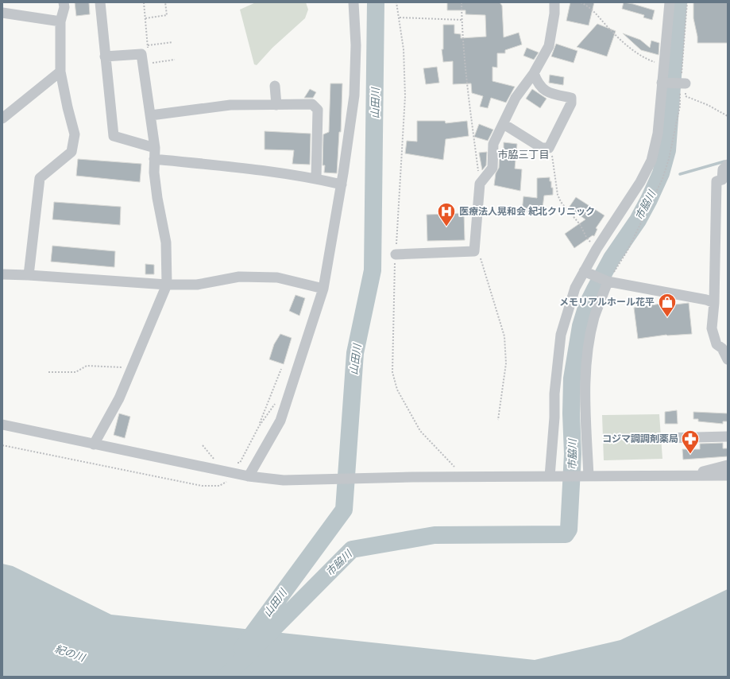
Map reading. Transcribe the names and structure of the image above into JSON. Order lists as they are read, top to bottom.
{
  "districts": ["市脇三丁目"],
  "water": ["山田川", "市脇川", "紀の川"],
  "places": {
    "hospital": ["医療法人晃和会 紀北クリニック"],
    "shop": ["メモリアルホール花平"],
    "pharmacy": ["コジマ調調剤薬局"]
  }
}
